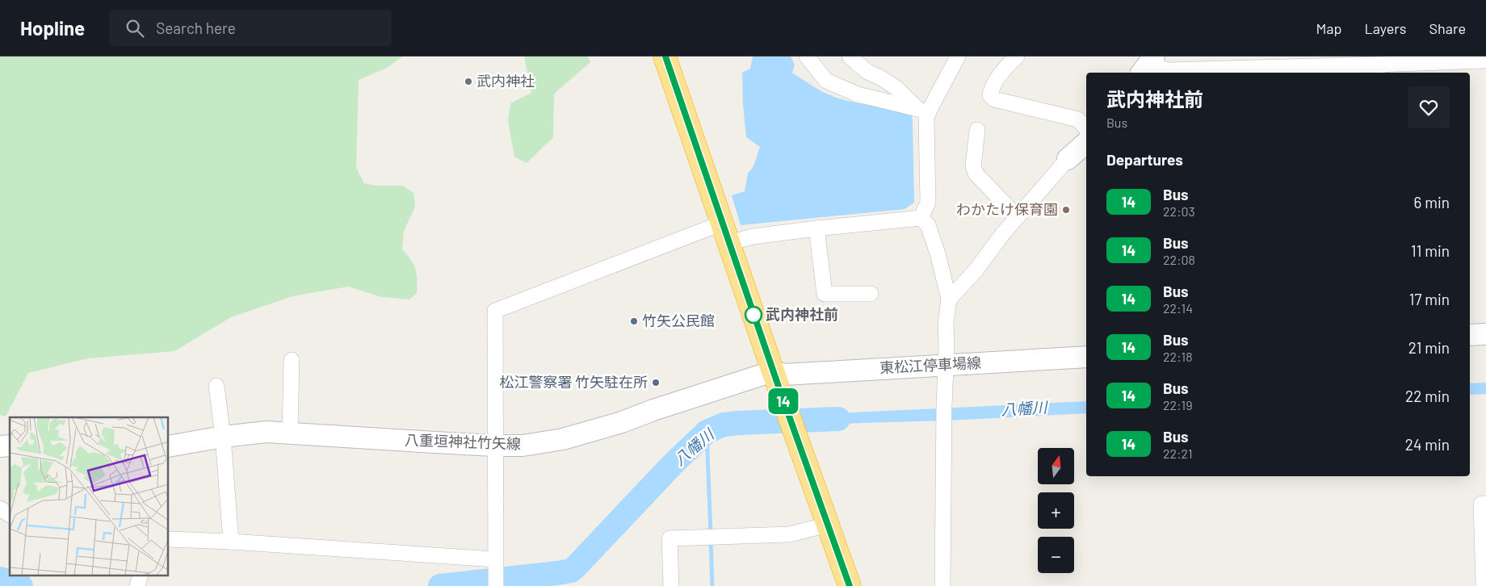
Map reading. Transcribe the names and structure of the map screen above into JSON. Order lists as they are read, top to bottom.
{
  "streets": {
    "main road": ["東松江停車場線", "八重垣神社竹矢線"]
  },
  "crossings": [
    ["東松江停車場線", "八重垣神社竹矢線"]
  ],
  "water": ["八幡川"],
  "places": [
    "武内神社",
    "わかたけ保育園",
    "武内神社前",
    "竹矢公民館",
    "松江警察署 竹矢駐在所"
  ],
  "lines": ["bus line 14"],
  "north": "top",
  "page": {
    "header": "Hopline",
    "search": "Search here",
    "nav": ["Map", "Layers", "Share"],
    "on_map": "14",
    "heading": [
      ["武内神社前", "Bus"],
      "Departures"
    ],
    "list": [
      {
        "mark": "14",
        "name": "Bus",
        "note": "22:03",
        "value": "6 min"
      },
      {
        "mark": "14",
        "name": "Bus",
        "note": "22:08",
        "value": "11 min"
      },
      {
        "mark": "14",
        "name": "Bus",
        "note": "22:14",
        "value": "17 min"
      },
      {
        "mark": "14",
        "name": "Bus",
        "note": "22:18",
        "value": "21 min"
      },
      {
        "mark": "14",
        "name": "Bus",
        "note": "22:19",
        "value": "22 min"
      },
      {
        "mark": "14",
        "name": "Bus",
        "note": "22:21",
        "value": "24 min"
      }
    ],
    "map_buttons": ["+", "−"]
  }
}
